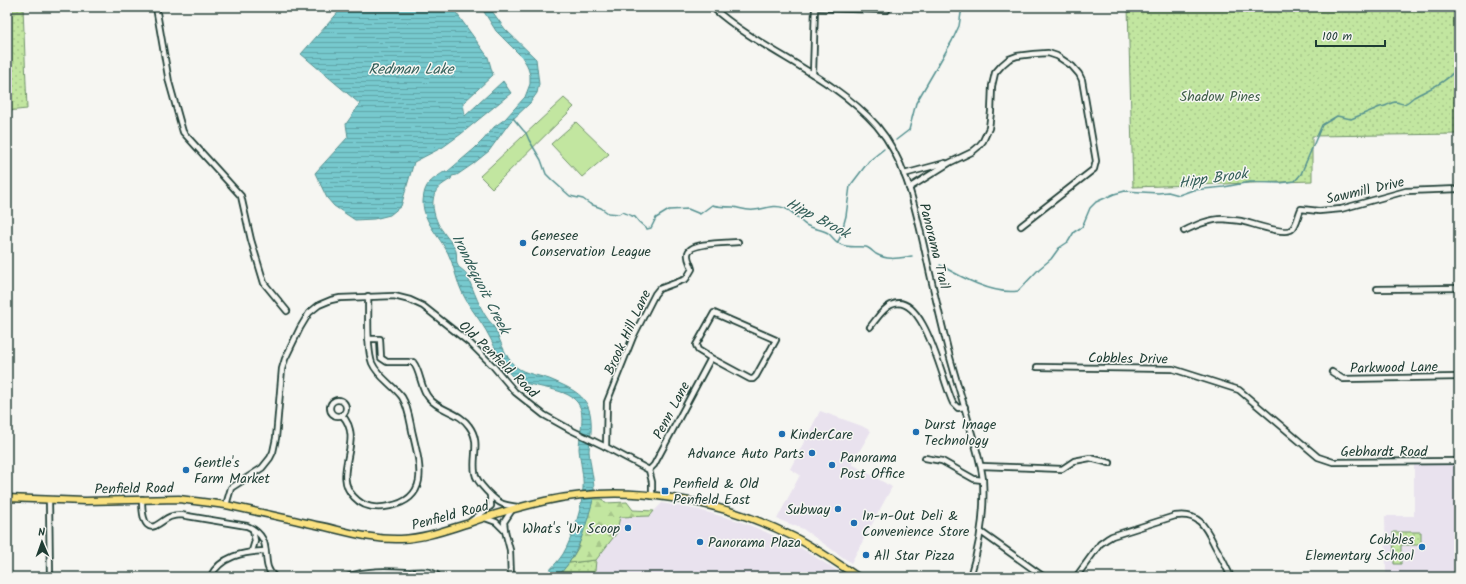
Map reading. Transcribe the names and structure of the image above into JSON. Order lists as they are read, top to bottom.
{
  "streets": {
    "main road": ["Penfield Road"],
    "street": [
      "Sawmill Drive",
      "Panorama Trail",
      "Brook Hill Lane",
      "Cobbles Drive",
      "Old Penfield Road",
      "Parkwood Lane",
      "Penn Lane",
      "Gebhardt Road"
    ]
  },
  "crossings": [
    ["Brook Hill Lane", "Old Penfield Road"],
    ["Cobbles Drive", "Gebhardt Road"],
    ["Old Penfield Road", "Penn Lane"],
    ["Old Penfield Road", "Penfield Road"]
  ],
  "water": ["Redman Lake", "Hipp Brook", "Irondequoit Creek"],
  "parks": ["Shadow Pines"],
  "places": {
    "other": [
      "Genesee Conservation League",
      "Durst Image Technology",
      "KinderCare",
      "Advance Auto Parts",
      "Panorama Post Office",
      "Gentle's Farm Market",
      "Subway",
      "In-n-Out Deli & Convenience Store",
      "What's 'Ur Scoop",
      "Panorama Plaza",
      "Cobbles Elementary School",
      "All Star Pizza"
    ],
    "transit": ["Penfield & Old Penfield East"]
  },
  "scale_bar": "100 m",
  "north": "top"
}
